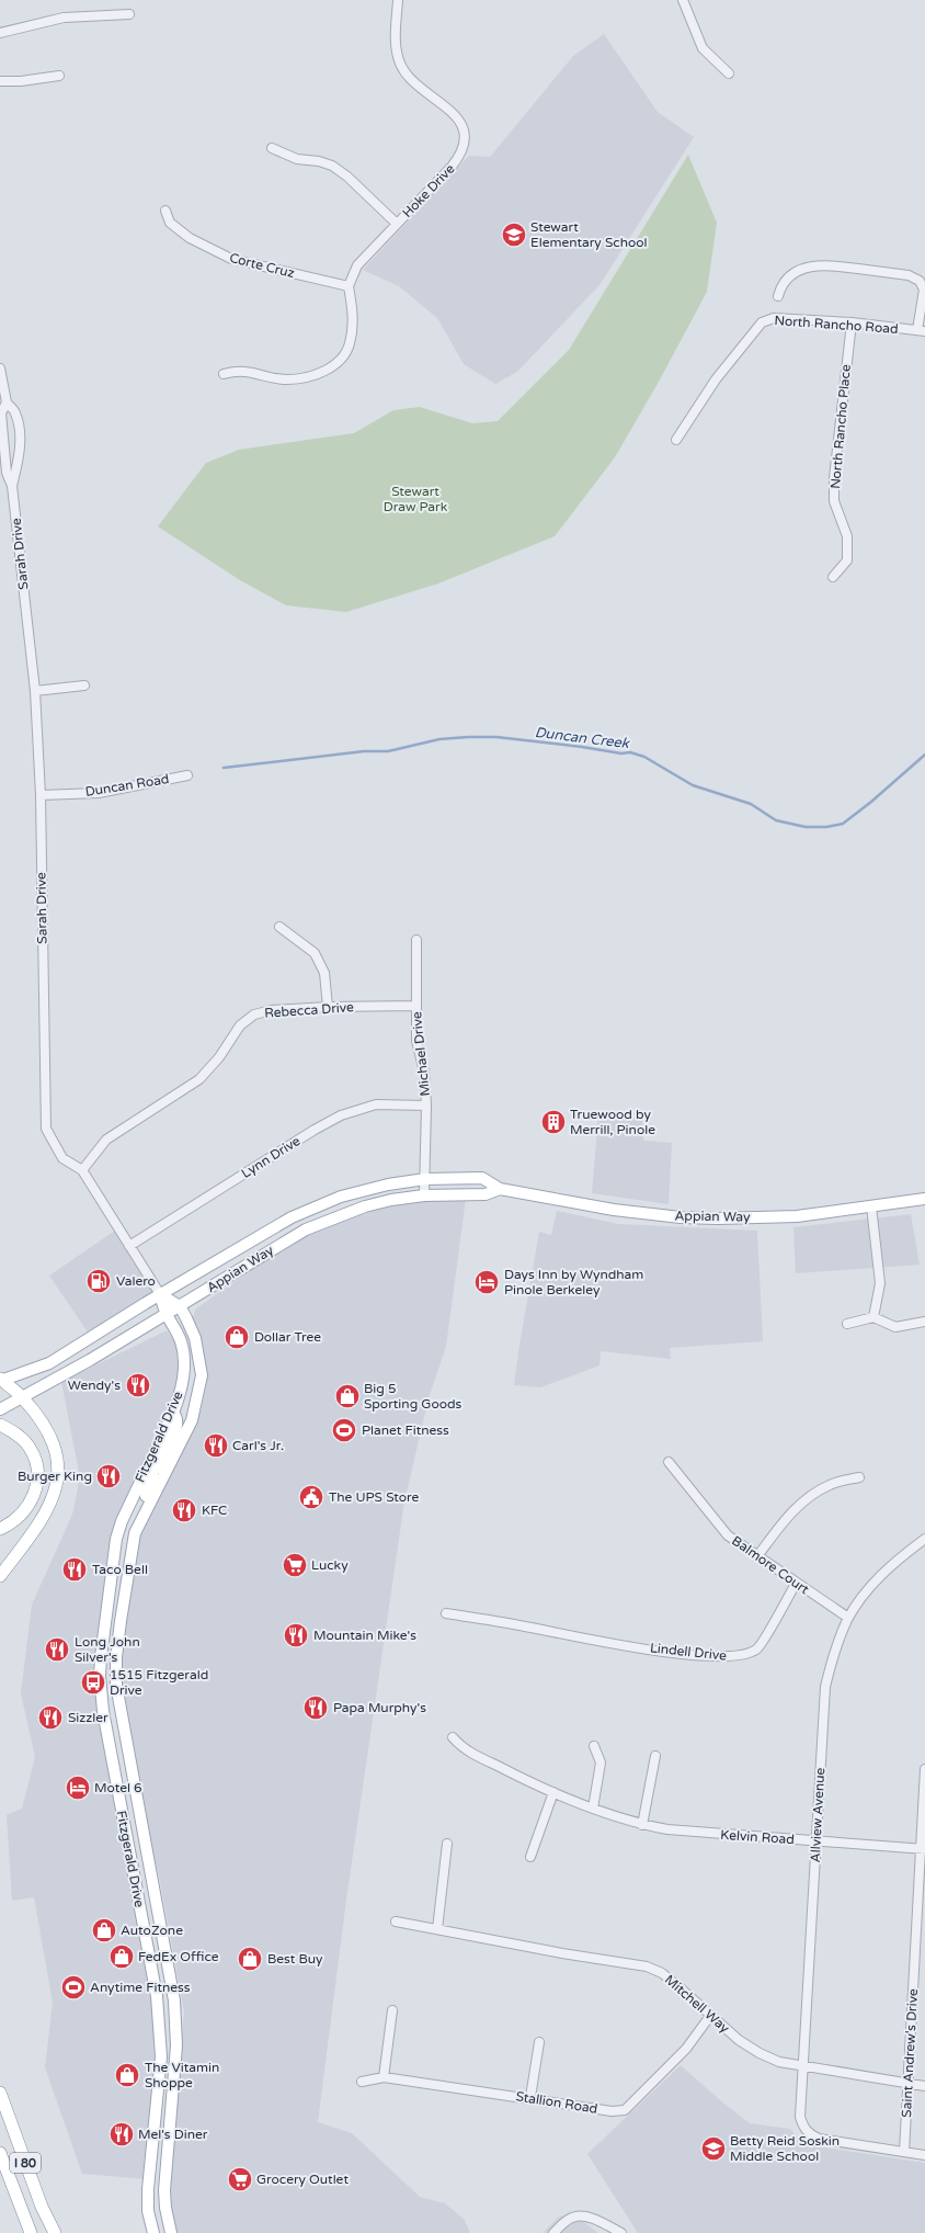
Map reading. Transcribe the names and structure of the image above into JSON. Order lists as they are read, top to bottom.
{
  "streets": {
    "highway": ["I 80"],
    "main road": ["Appian Way", "Fitzgerald Drive"],
    "street": [
      "Hoke Drive",
      "Corte Cruz",
      "North Rancho Road",
      "North Rancho Place",
      "Sarah Drive",
      "Duncan Road",
      "Rebecca Drive",
      "Michael Drive",
      "Lynn Drive",
      "Balmore Court",
      "Lindell Drive",
      "Allview Avenue",
      "Kelvin Road",
      "Mitchell Way",
      "Saint Andrew's Drive",
      "Stallion Road"
    ]
  },
  "crossings": [
    ["Hoke Drive", "Corte Cruz"],
    ["North Rancho Road", "North Rancho Place"],
    ["Sarah Drive", "Duncan Road"],
    ["Sarah Drive", "Rebecca Drive"],
    ["Sarah Drive", "Lynn Drive"],
    ["Sarah Drive", "Appian Way"],
    ["Sarah Drive", "Fitzgerald Drive"],
    ["Rebecca Drive", "Michael Drive"],
    ["Michael Drive", "Lynn Drive"],
    ["Michael Drive", "Appian Way"],
    ["Appian Way", "Fitzgerald Drive"],
    ["Balmore Court", "Lindell Drive"],
    ["Balmore Court", "Allview Avenue"],
    ["Allview Avenue", "Kelvin Road"],
    ["Allview Avenue", "Mitchell Way"],
    ["Allview Avenue", "Saint Andrew's Drive"],
    ["Kelvin Road", "Saint Andrew's Drive"],
    ["Mitchell Way", "Saint Andrew's Drive"],
    ["Mitchell Way", "Stallion Road"]
  ],
  "water": ["Duncan Creek"],
  "parks": ["Stewart Draw Park"],
  "places": {
    "school or university": ["Stewart Elementary School", "Betty Reid Soskin Middle School"],
    "building": ["Truewood by Merrill, Pinole"],
    "fuel station": ["Valero"],
    "hotel": ["Days Inn by Wyndham Pinole Berkeley", "Motel 6"],
    "shop": [
      "Dollar Tree",
      "Big 5 Sporting Goods",
      "AutoZone",
      "FedEx Office",
      "Best Buy",
      "The Vitamin Shoppe"
    ],
    "restaurant": [
      "Wendy's",
      "Carl's Jr.",
      "Burger King",
      "KFC",
      "Taco Bell",
      "Mountain Mike's",
      "Long John Silver's",
      "Papa Murphy's",
      "Sizzler",
      "Mel's Diner"
    ],
    "sports": ["Planet Fitness", "Anytime Fitness"],
    "public building": ["The UPS Store"],
    "supermarket": ["Lucky", "Grocery Outlet"],
    "bus stop": ["1515 Fitzgerald Drive"]
  }
}
